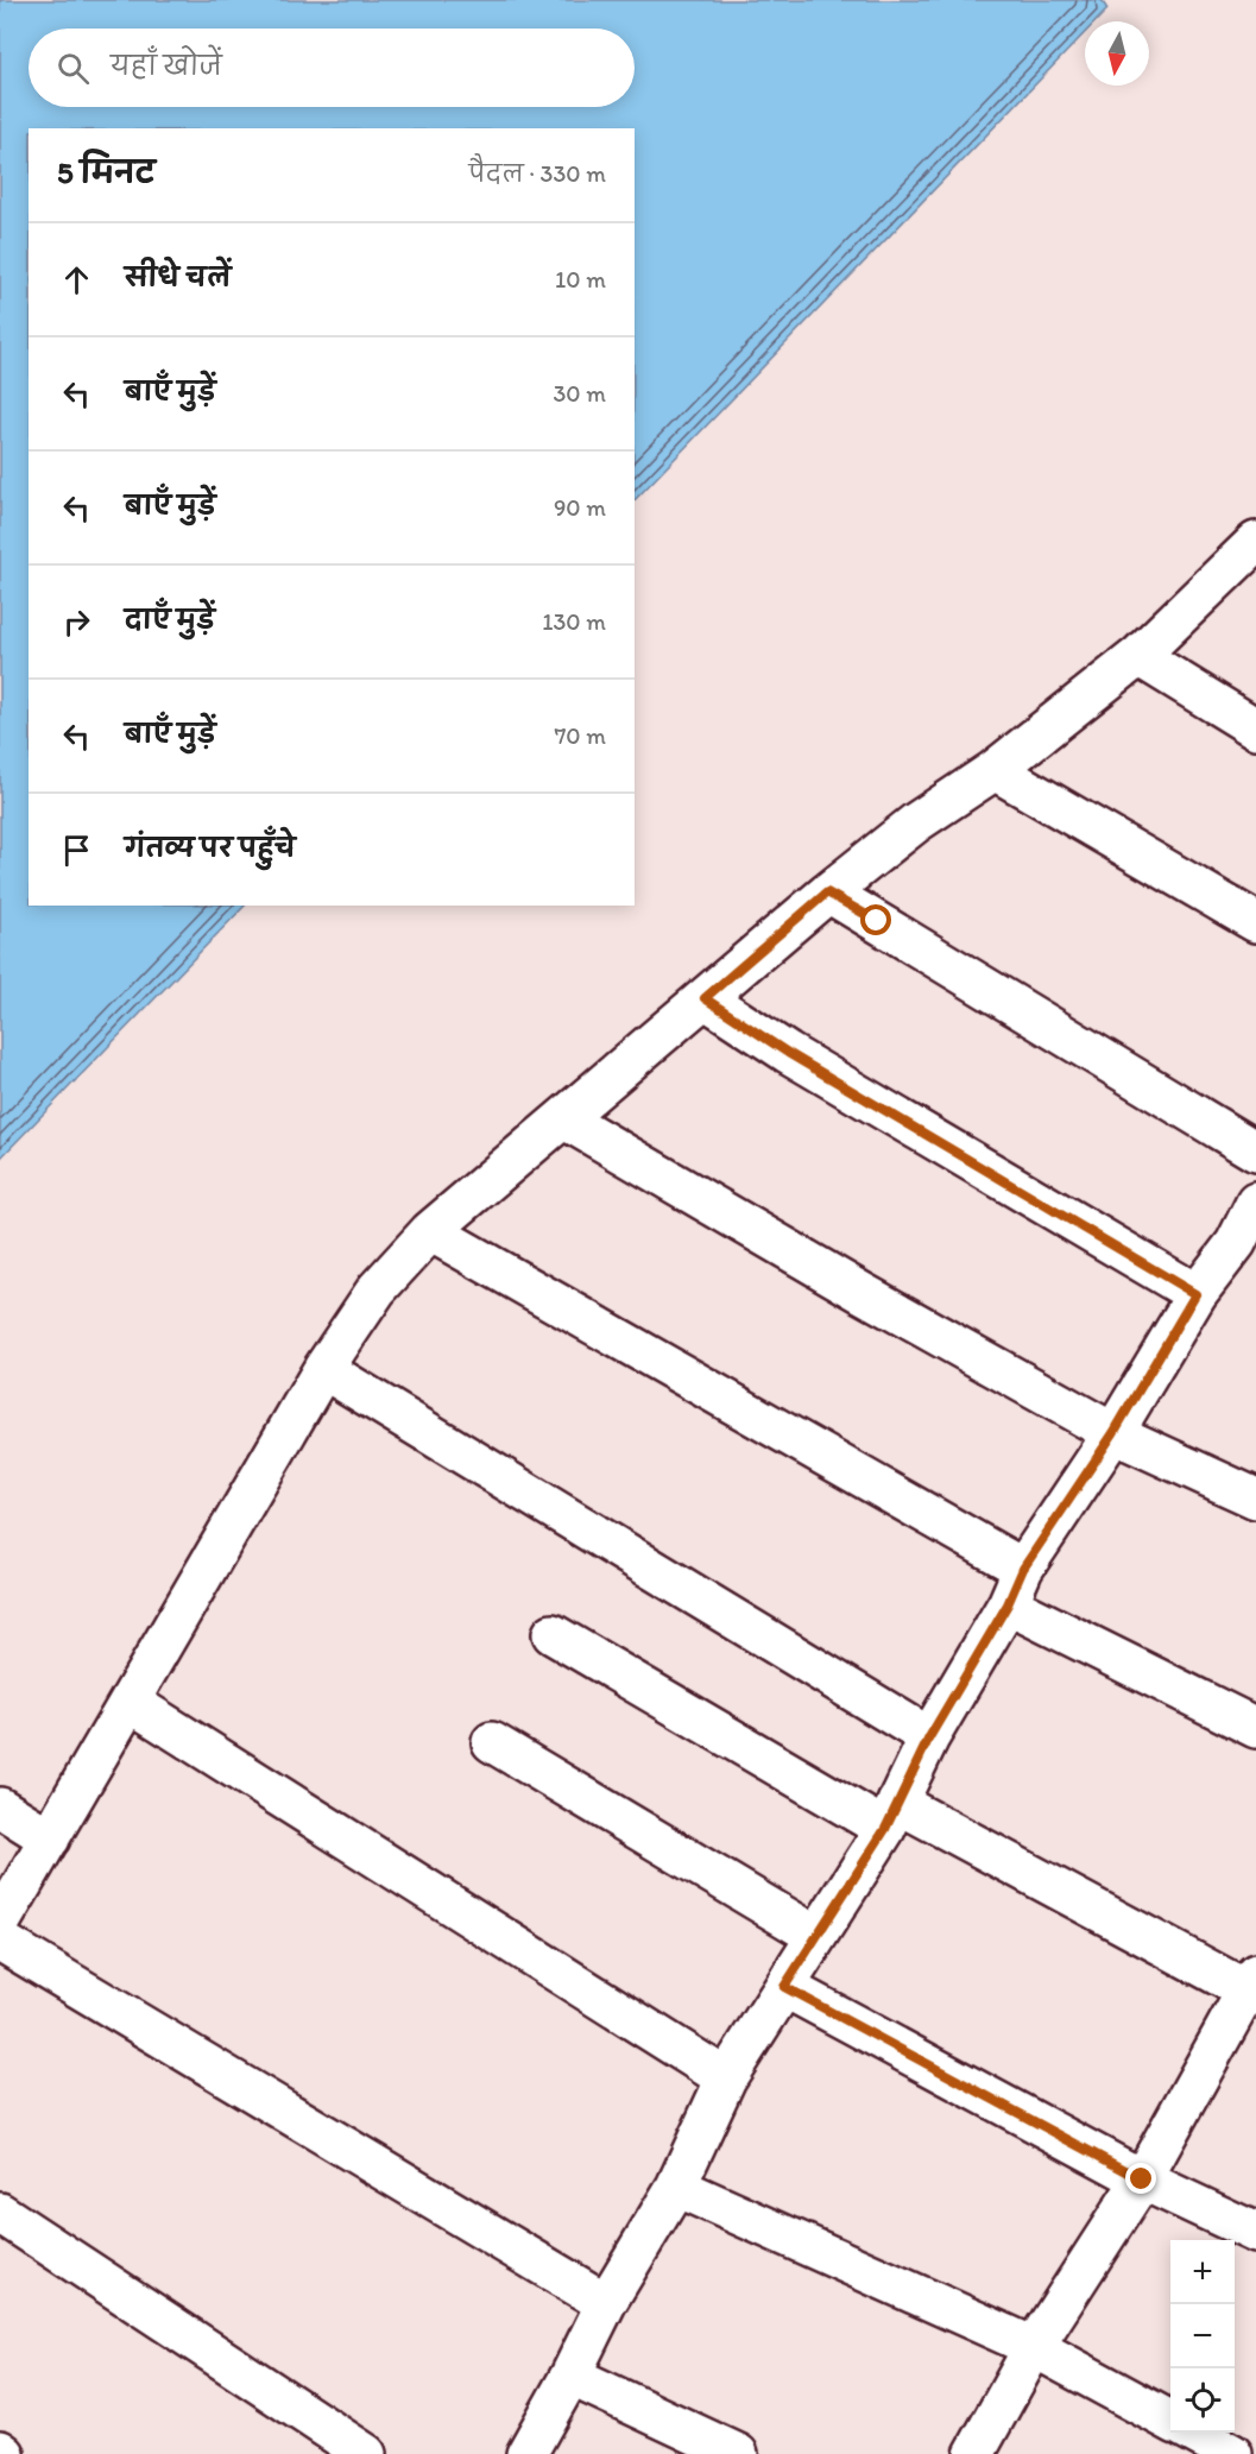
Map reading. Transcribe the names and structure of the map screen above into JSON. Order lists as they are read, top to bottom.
{
  "north": "bottom",
  "page": {
    "search": "यहाँ खोजें",
    "heading": ["5 मिनट", "पैदल · 330 m"],
    "list": [
      ["सीधे चलें", "10 m"],
      ["बाएँ मुड़ें", "30 m"],
      ["बाएँ मुड़ें", "90 m"],
      ["दाएँ मुड़ें", "130 m"],
      ["बाएँ मुड़ें", "70 m"],
      "गंतव्य पर पहुँचे"
    ],
    "map_buttons": ["+", "−"]
  }
}
